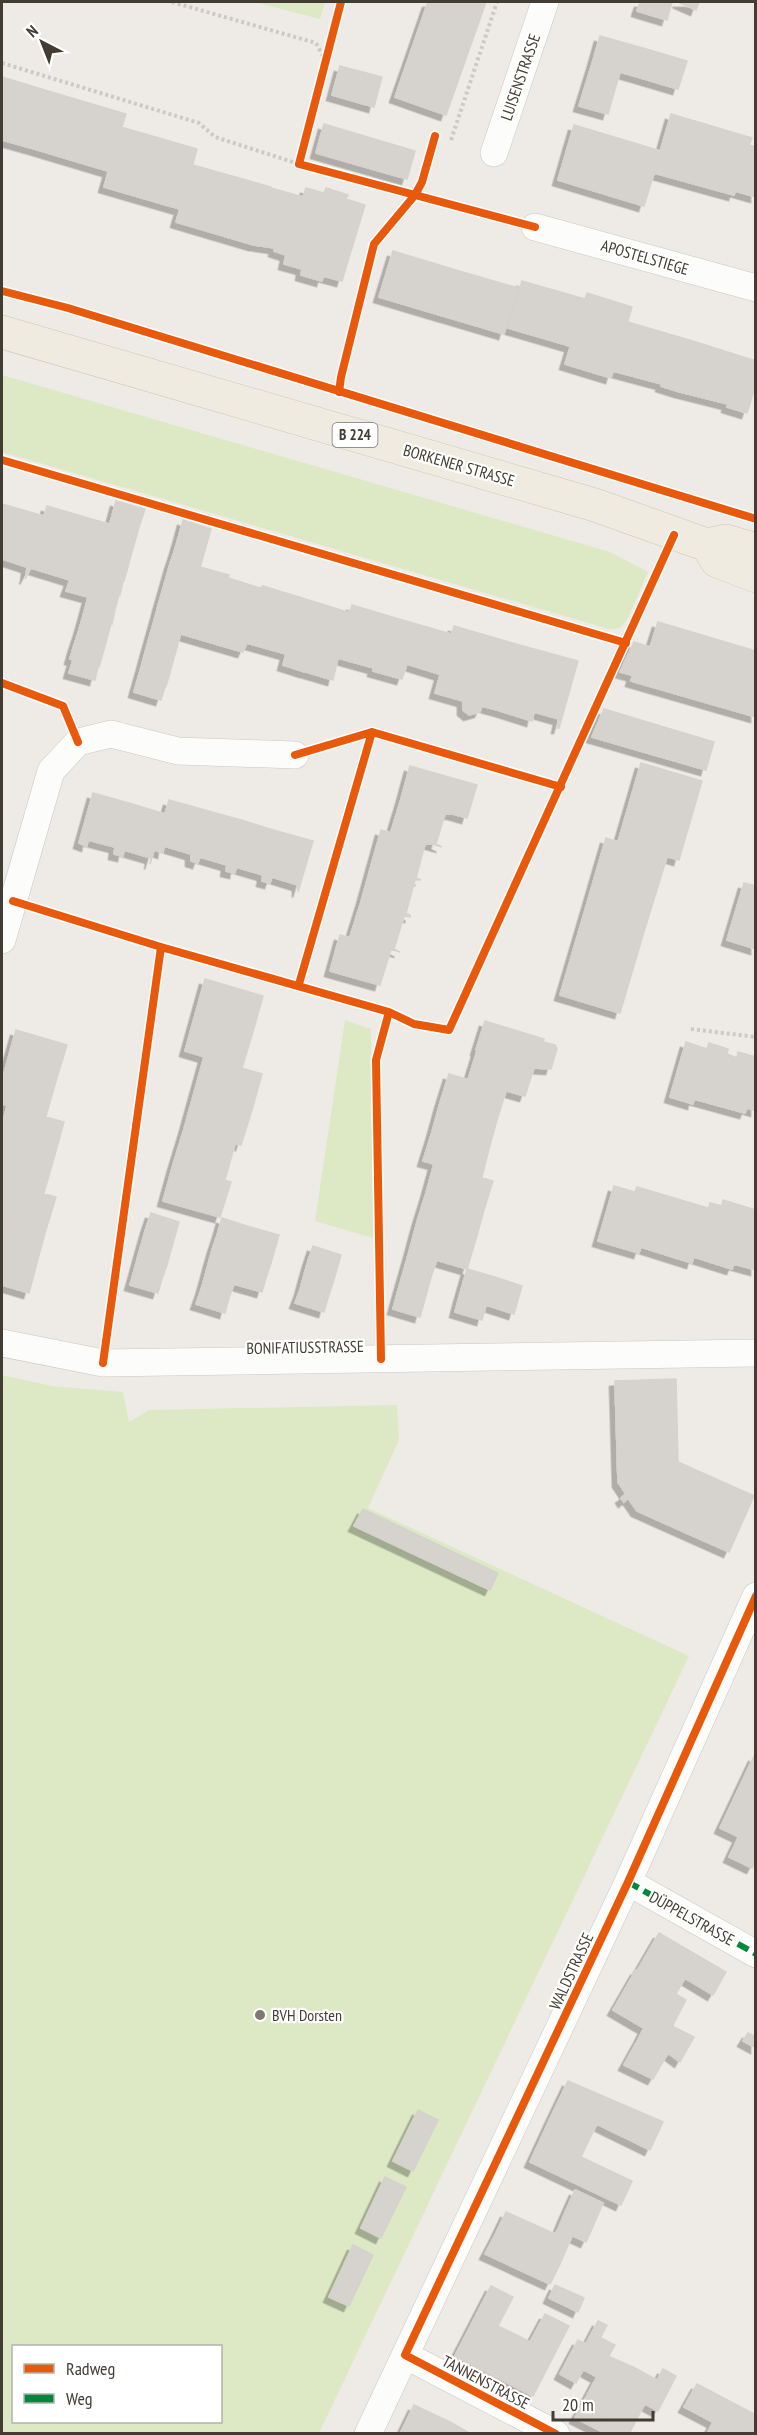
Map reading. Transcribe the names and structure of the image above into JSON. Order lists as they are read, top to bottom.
{
  "streets": {
    "main road": ["B 224", "BORKENER STRASSE"],
    "street": [
      "LUISENSTRASSE",
      "APOSTELSTIEGE",
      "BONIFATIUSSTRASSE",
      "DÜPPELSTRASSE",
      "WALDSTRASSE",
      "TANNENSTRASSE"
    ]
  },
  "crossings": [
    ["DÜPPELSTRASSE", "WALDSTRASSE"],
    ["WALDSTRASSE", "TANNENSTRASSE"]
  ],
  "places": ["BVH Dorsten"],
  "legend": ["Radweg", "Weg"],
  "scale_bar": "20 m",
  "north": "top left"
}
